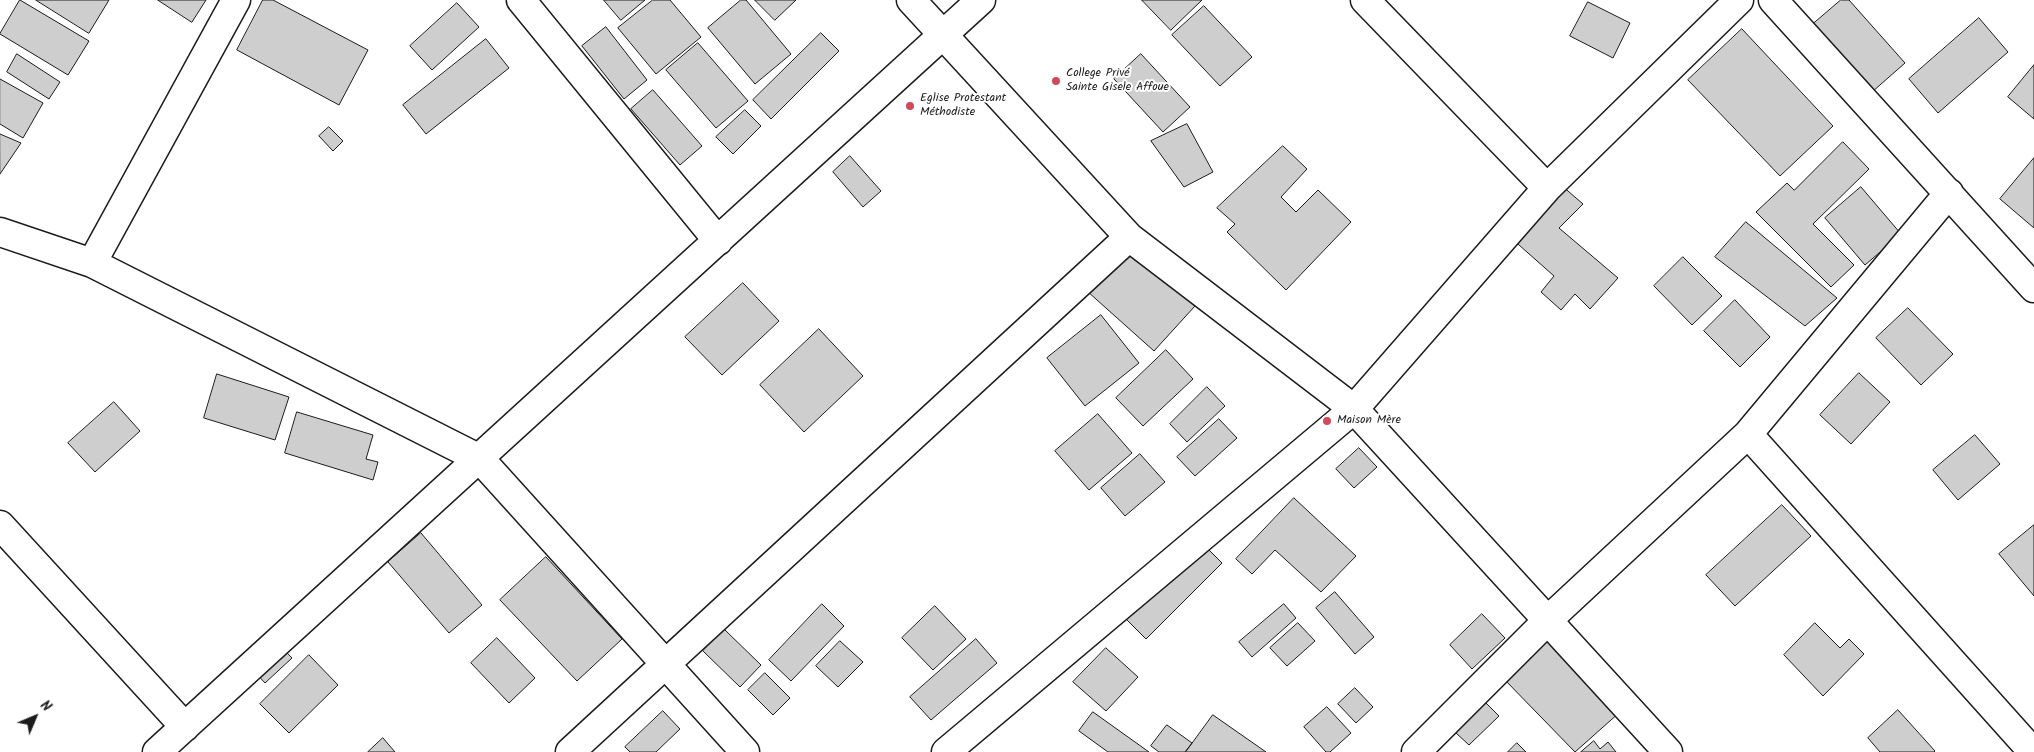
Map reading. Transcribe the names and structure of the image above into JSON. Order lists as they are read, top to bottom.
{
  "places": ["College Privé Sainte Gisele Affoue", "Eglise Protestant Méthodiste", "Maison Mère"],
  "north": "top right"
}
